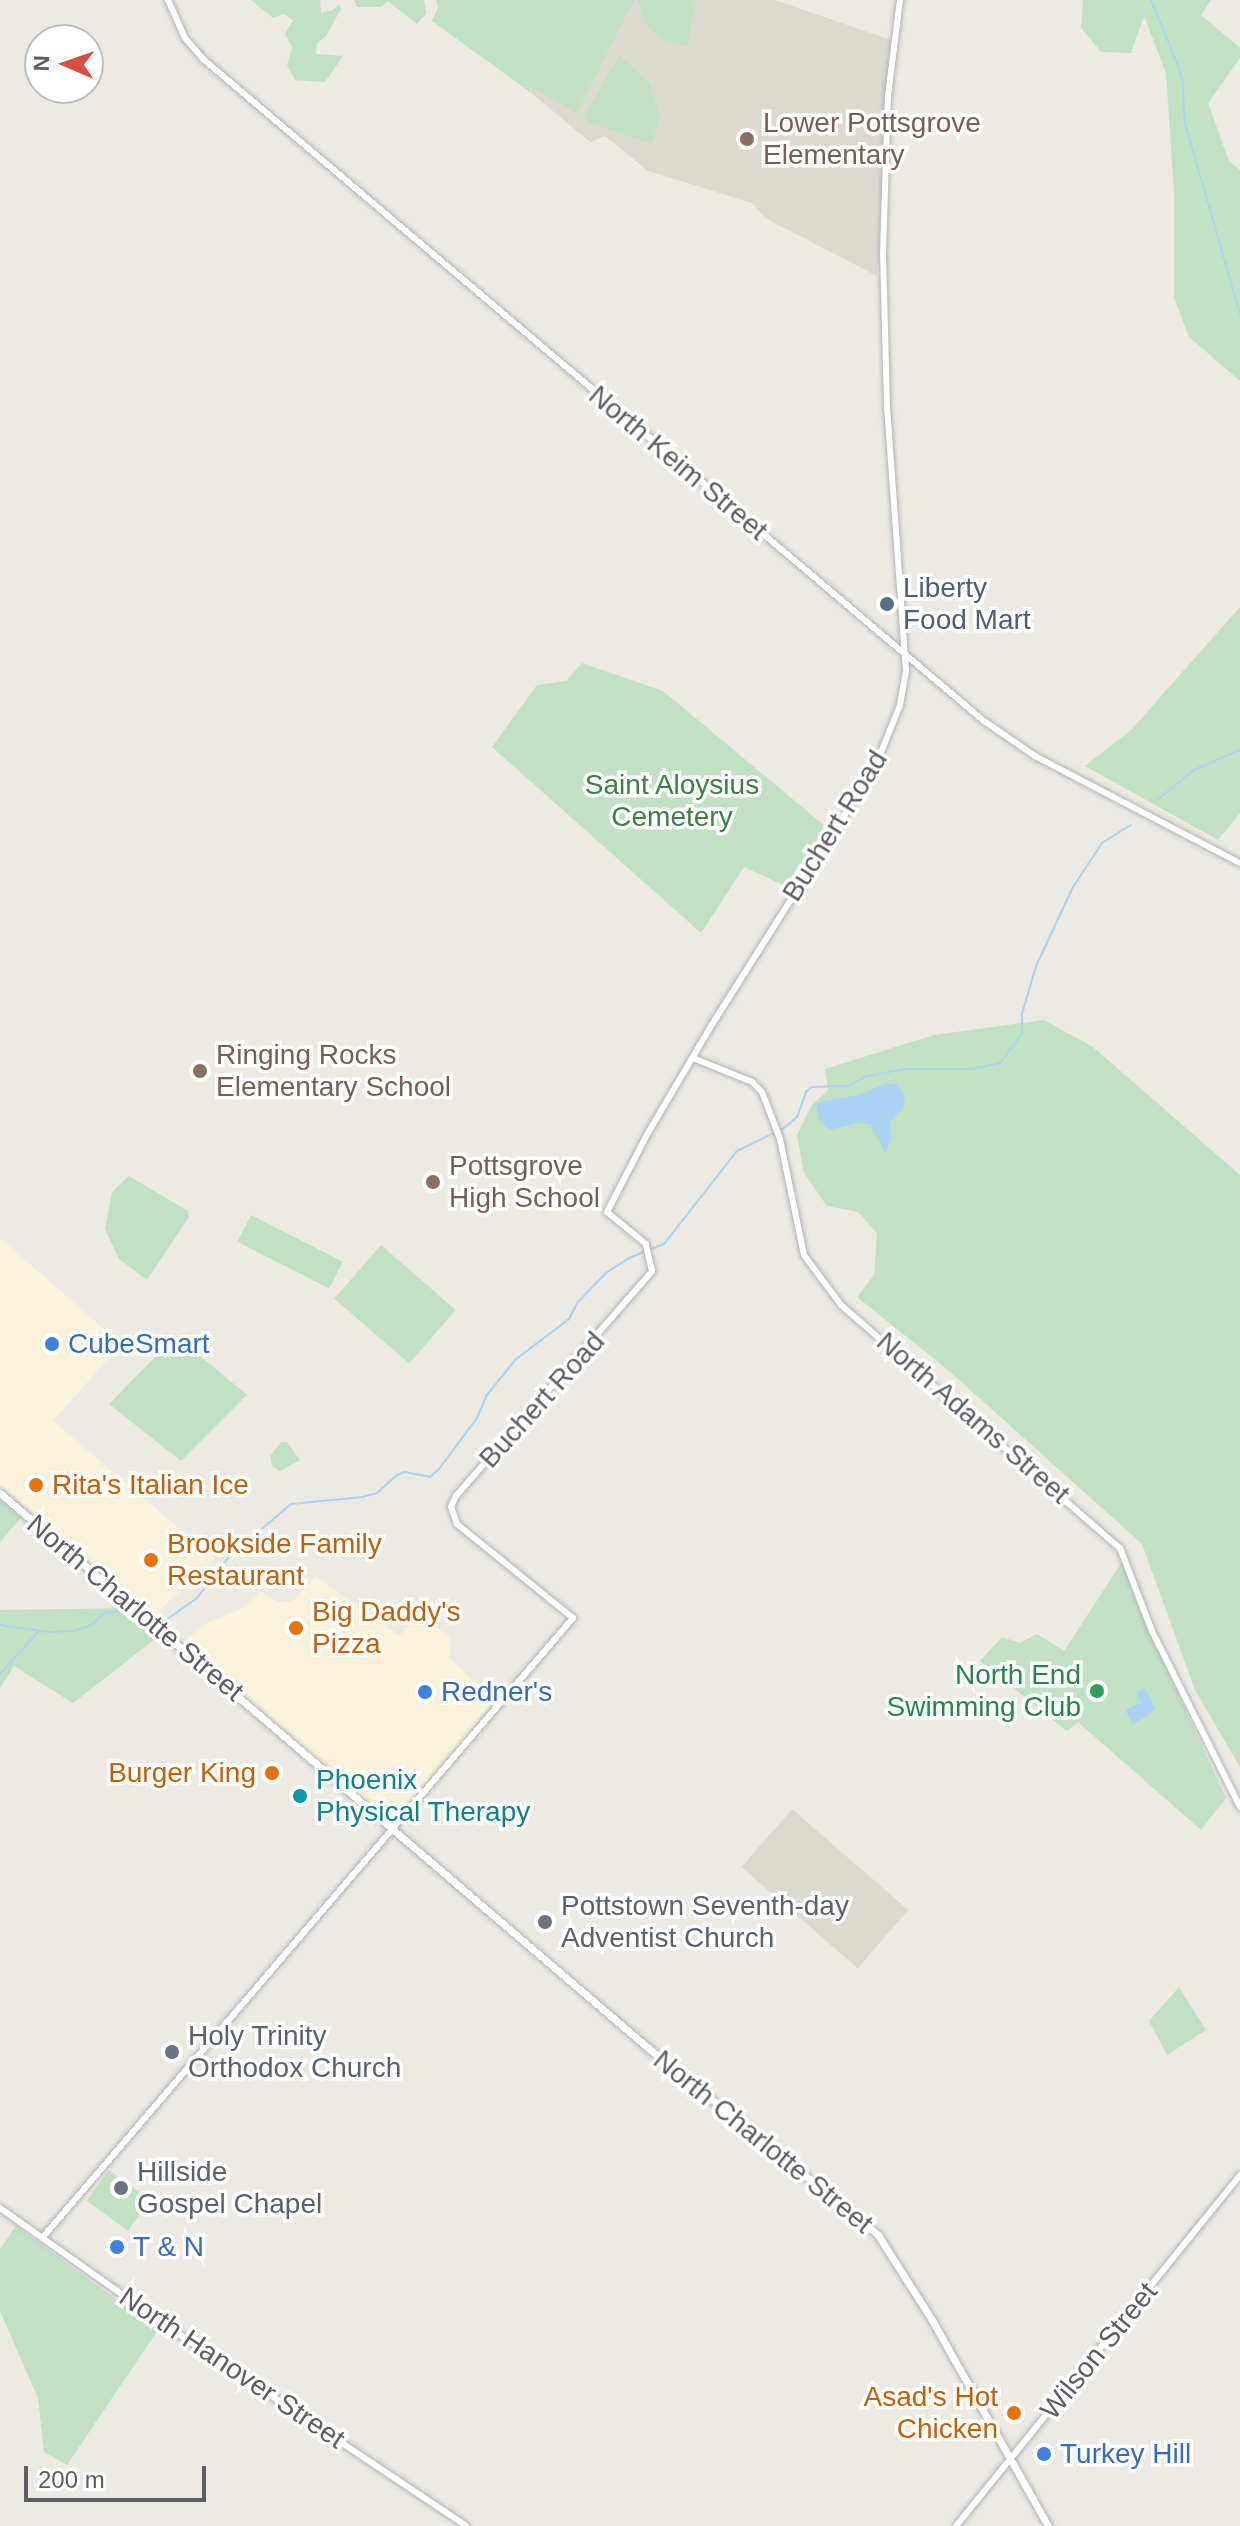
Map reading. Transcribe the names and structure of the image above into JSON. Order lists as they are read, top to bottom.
{
  "streets": {
    "main road": ["North Charlotte Street"],
    "street": [
      "North Keim Street",
      "Buchert Road",
      "North Adams Street",
      "Wilson Street",
      "North Hanover Street"
    ]
  },
  "crossings": [
    ["North Keim Street", "Buchert Road"],
    ["Buchert Road", "North Adams Street"],
    ["Buchert Road", "North Charlotte Street"],
    ["North Charlotte Street", "Wilson Street"]
  ],
  "parks": ["Saint Aloysius Cemetery"],
  "places": [
    "Lower Pottsgrove Elementary",
    "Liberty Food Mart",
    "Ringing Rocks Elementary School",
    "Pottsgrove High School",
    "CubeSmart",
    "Rita's Italian Ice",
    "Brookside Family Restaurant",
    "Big Daddy's Pizza",
    "North End Swimming Club",
    "Redner's",
    "Burger King",
    "Phoenix Physical Therapy",
    "Pottstown Seventh-day Adventist Church",
    "Holy Trinity Orthodox Church",
    "Hillside Gospel Chapel",
    "T & N",
    "Asad's Hot Chicken",
    "Turkey Hill"
  ],
  "scale_bar": "200 m",
  "north": "left"
}
